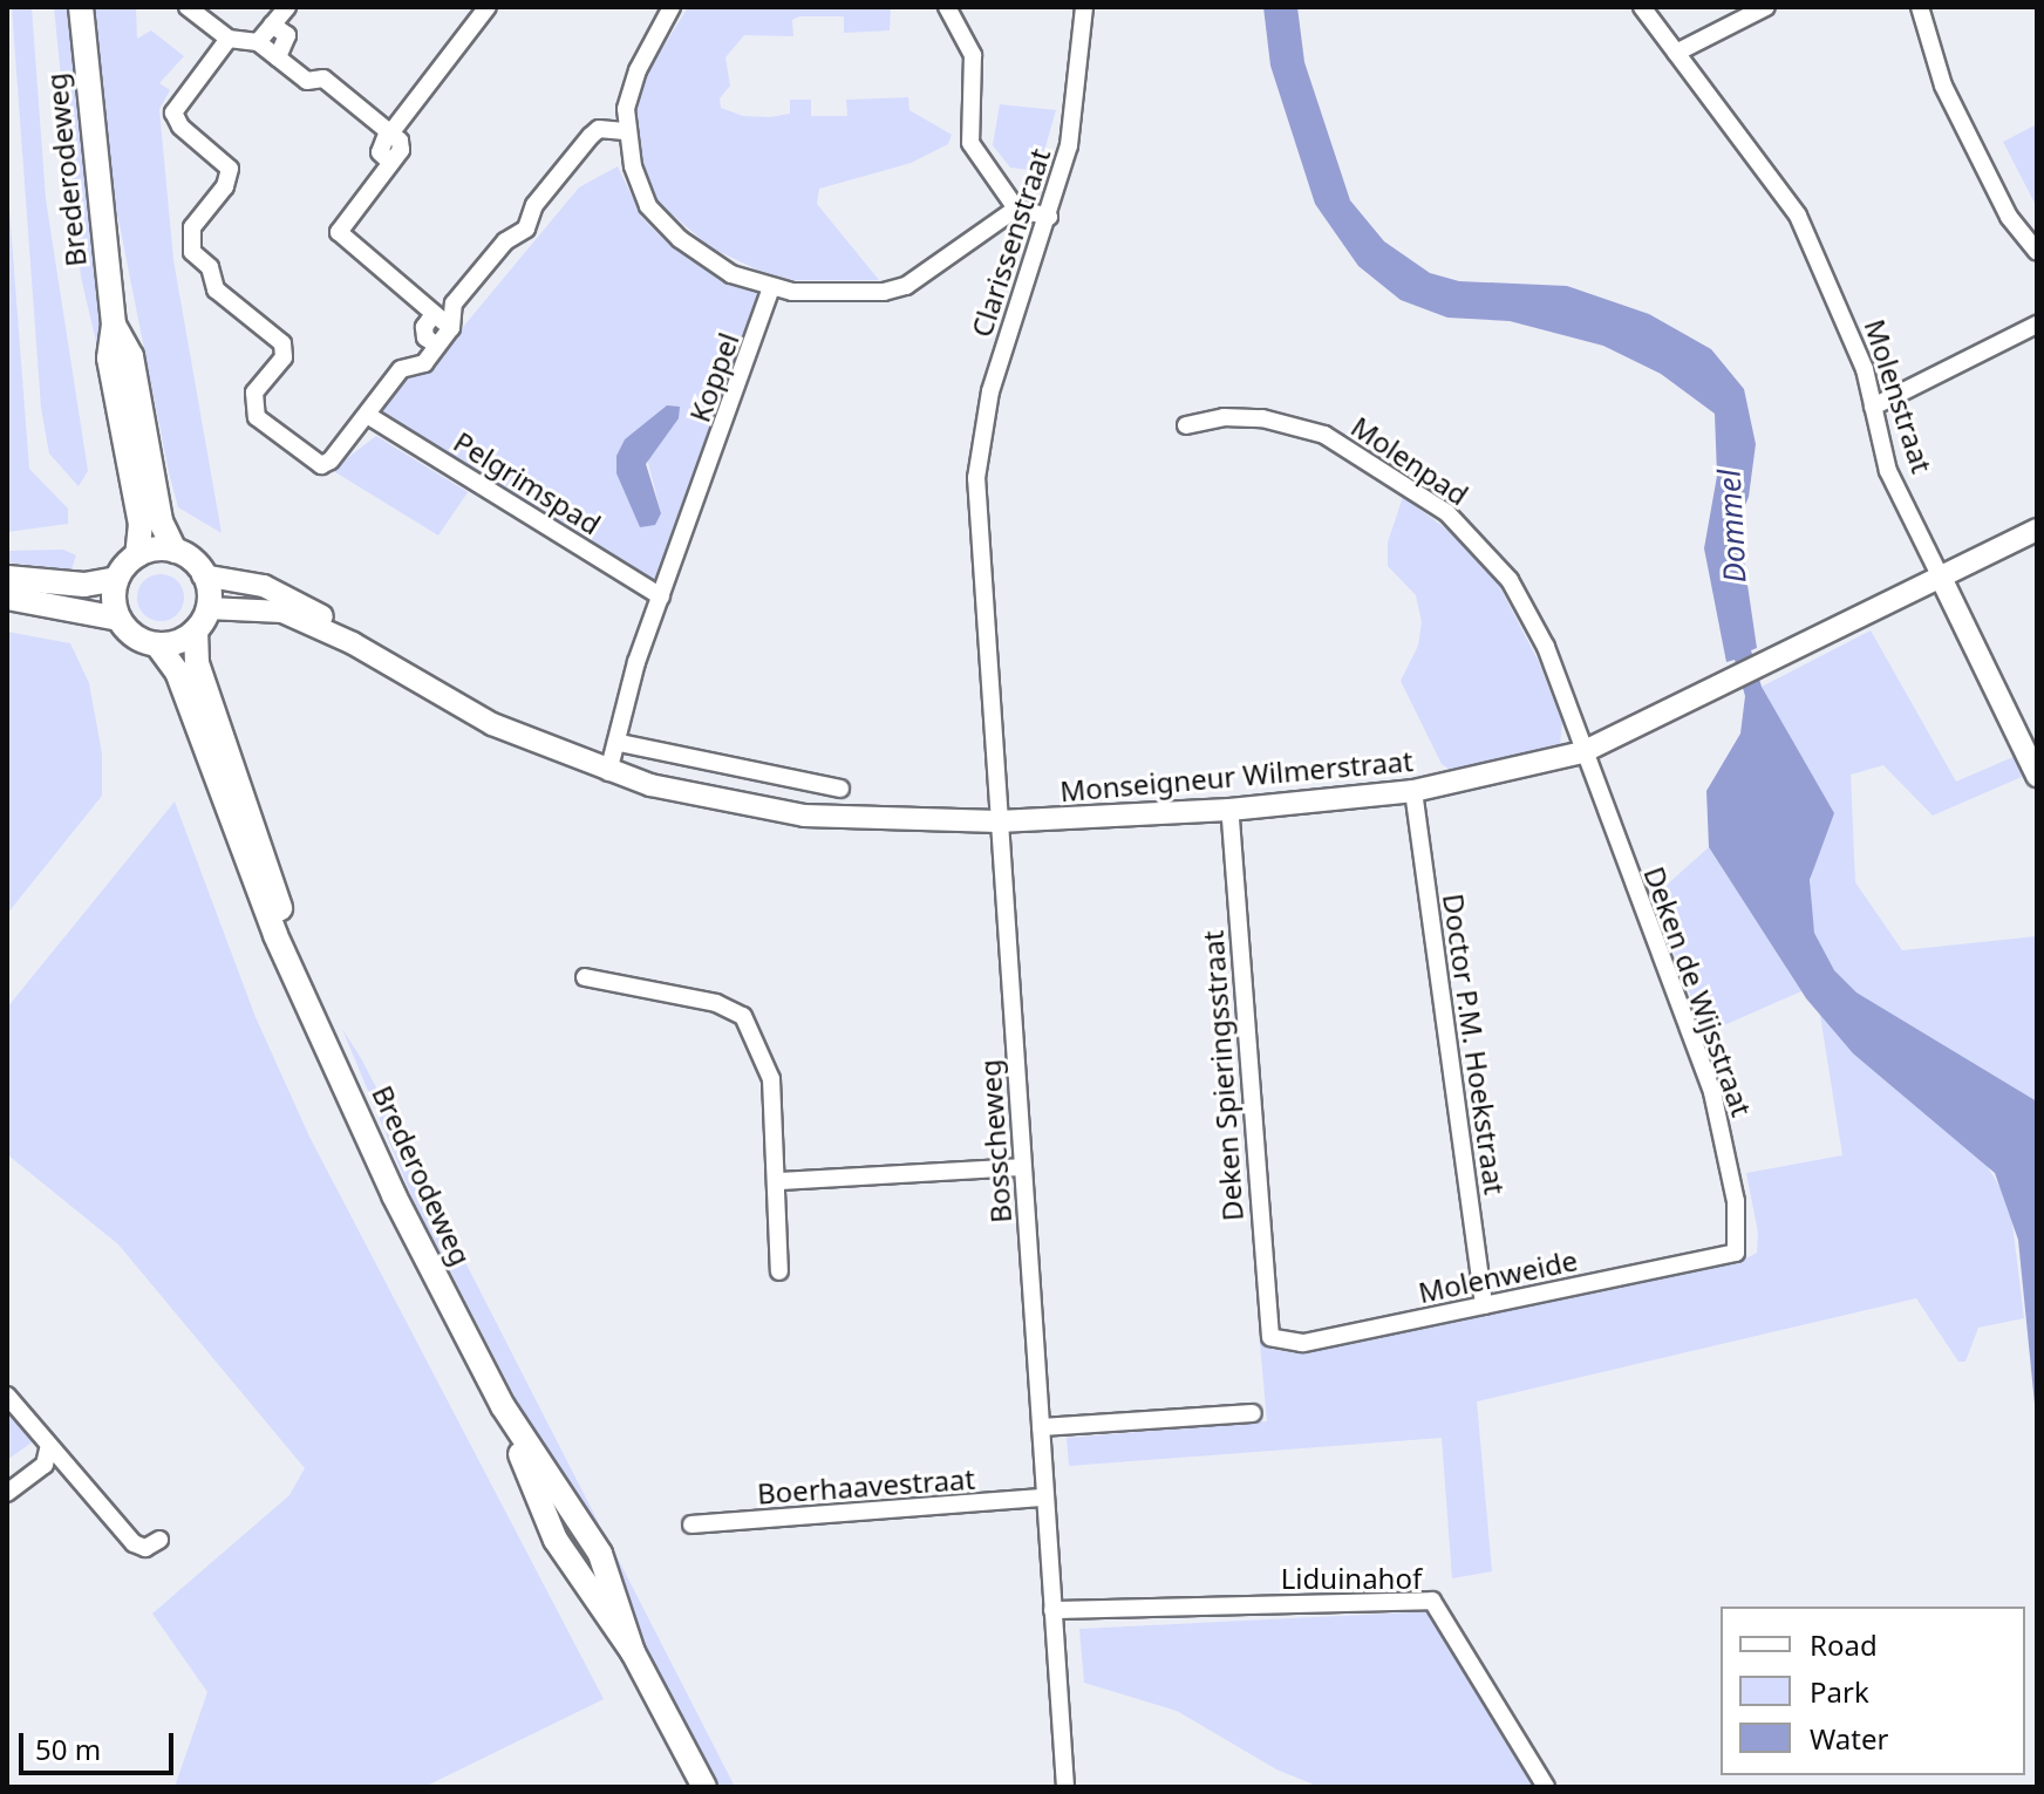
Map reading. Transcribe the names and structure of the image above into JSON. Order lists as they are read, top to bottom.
{
  "streets": {
    "main road": ["Brederodeweg"],
    "street": [
      "Clarissenstraat",
      "Koppel",
      "Molenstraat",
      "Molenpad",
      "Pelgrimspad",
      "Monseigneur Wilmerstraat",
      "Deken de Wijsstraat",
      "Doctor P.M. Hoekstraat",
      "Deken Spieringsstraat",
      "Bosscheweg",
      "Molenweide",
      "Boerhaavestraat",
      "Liduinahof"
    ]
  },
  "crossings": [
    ["Clarissenstraat", "Bosscheweg"],
    ["Koppel", "Pelgrimspad"],
    ["Koppel", "Monseigneur Wilmerstraat"],
    ["Molenstraat", "Monseigneur Wilmerstraat"],
    ["Molenpad", "Monseigneur Wilmerstraat"],
    ["Molenpad", "Deken de Wijsstraat"],
    ["Monseigneur Wilmerstraat", "Deken de Wijsstraat"],
    ["Monseigneur Wilmerstraat", "Doctor P.M. Hoekstraat"],
    ["Monseigneur Wilmerstraat", "Deken Spieringsstraat"],
    ["Monseigneur Wilmerstraat", "Bosscheweg"],
    ["Deken de Wijsstraat", "Molenweide"],
    ["Doctor P.M. Hoekstraat", "Molenweide"],
    ["Deken Spieringsstraat", "Molenweide"],
    ["Bosscheweg", "Boerhaavestraat"],
    ["Bosscheweg", "Liduinahof"]
  ],
  "water": ["Dommel"],
  "legend": ["Road", "Park", "Water"],
  "scale_bar": "50 m"
}
